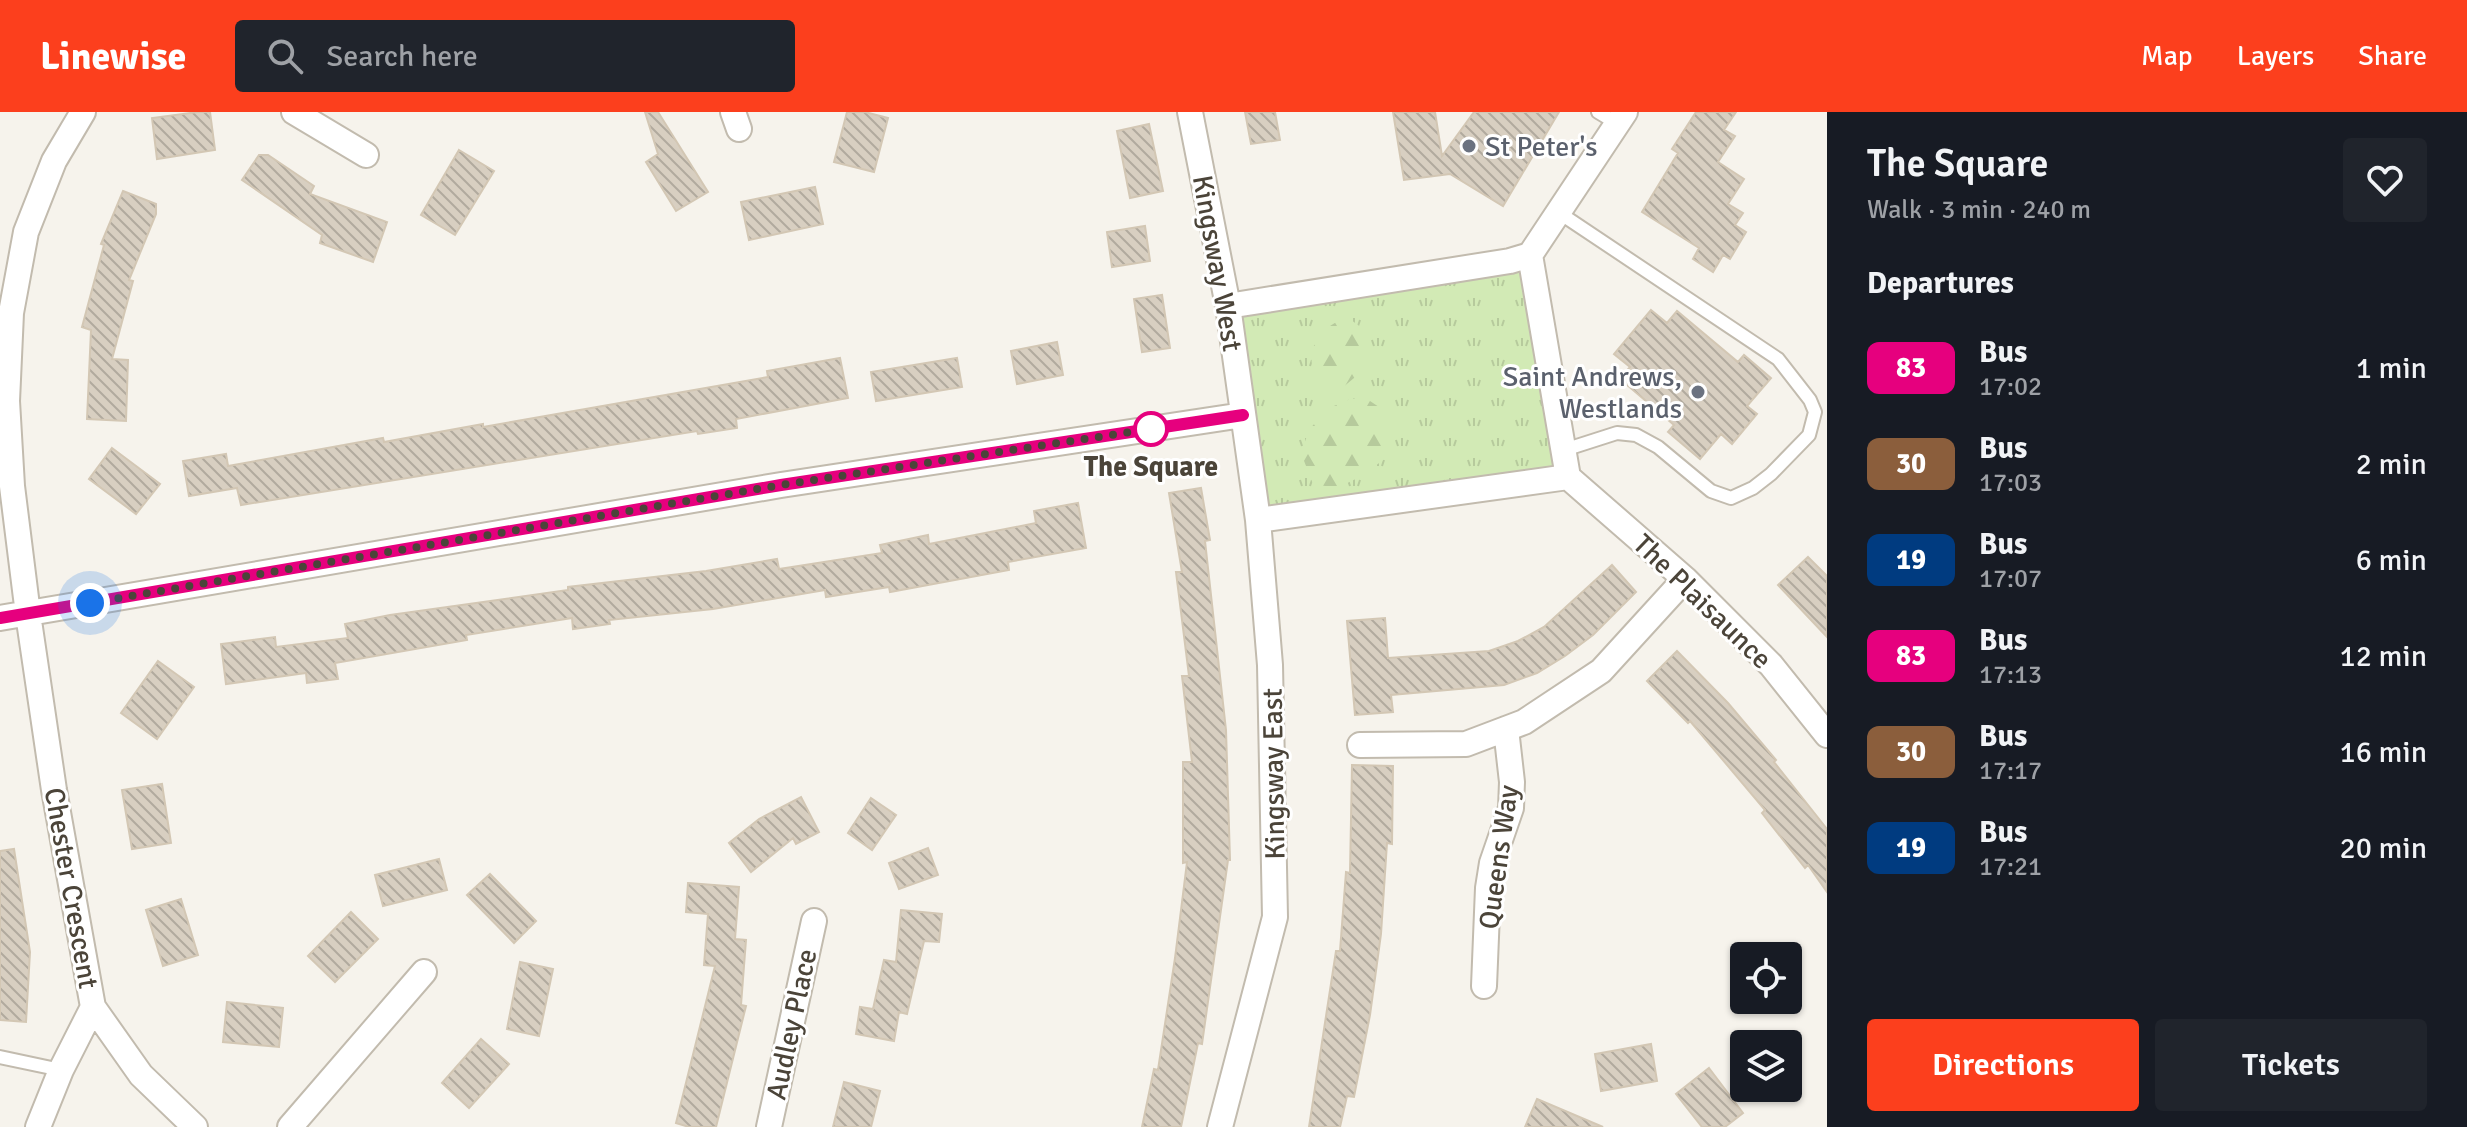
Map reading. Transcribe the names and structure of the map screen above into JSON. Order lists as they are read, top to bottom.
{
  "streets": {
    "street": [
      "Kingsway West",
      "The Plaisaunce",
      "Kingsway East",
      "Queens Way",
      "Chester Crescent",
      "Audley Place"
    ]
  },
  "crossings": [
    ["Kingsway West", "Kingsway East"]
  ],
  "places": ["St Peter's", "Saint Andrews, Westlands", "The Square"],
  "lines": ["bus line 83"],
  "page": {
    "header": "Linewise",
    "search": "Search here",
    "nav": ["Map", "Layers", "Share"],
    "heading": [
      ["The Square", "Walk · 3 min · 240 m"],
      "Departures"
    ],
    "list": [
      {
        "mark": "83",
        "name": "Bus",
        "note": "17:02",
        "value": "1 min"
      },
      {
        "mark": "30",
        "name": "Bus",
        "note": "17:03",
        "value": "2 min"
      },
      {
        "mark": "19",
        "name": "Bus",
        "note": "17:07",
        "value": "6 min"
      },
      {
        "mark": "83",
        "name": "Bus",
        "note": "17:13",
        "value": "12 min"
      },
      {
        "mark": "30",
        "name": "Bus",
        "note": "17:17",
        "value": "16 min"
      },
      {
        "mark": "19",
        "name": "Bus",
        "note": "17:21",
        "value": "20 min"
      }
    ],
    "buttons": ["Directions", "Tickets"]
  }
}
